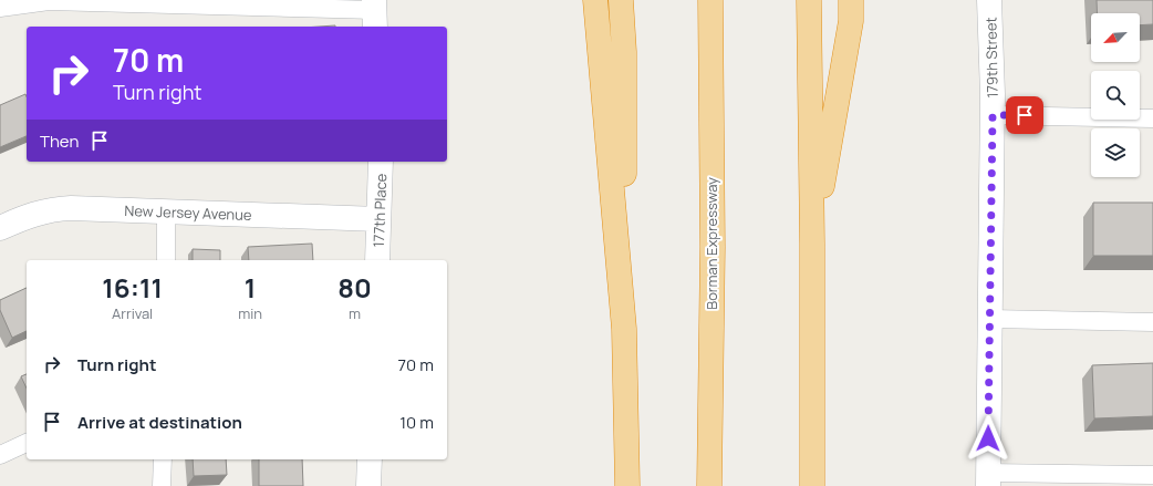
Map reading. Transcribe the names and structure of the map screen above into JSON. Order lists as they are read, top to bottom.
{
  "streets": {
    "highway": ["Borman Expressway"],
    "street": ["179th Street", "177th Place", "New Jersey Avenue"]
  },
  "crossings": [
    ["177th Place", "New Jersey Avenue"]
  ],
  "north": "bottom left",
  "page": {
    "turn": ["70 m", "Turn right"],
    "then": "Then",
    "eta": [
      "16:11",
      "Arrival",
      "1",
      "min",
      "80",
      "m"
    ],
    "list": [
      {
        "name": "Turn right",
        "value": "70 m"
      },
      {
        "name": "Arrive at destination",
        "value": "10 m"
      }
    ]
  }
}
